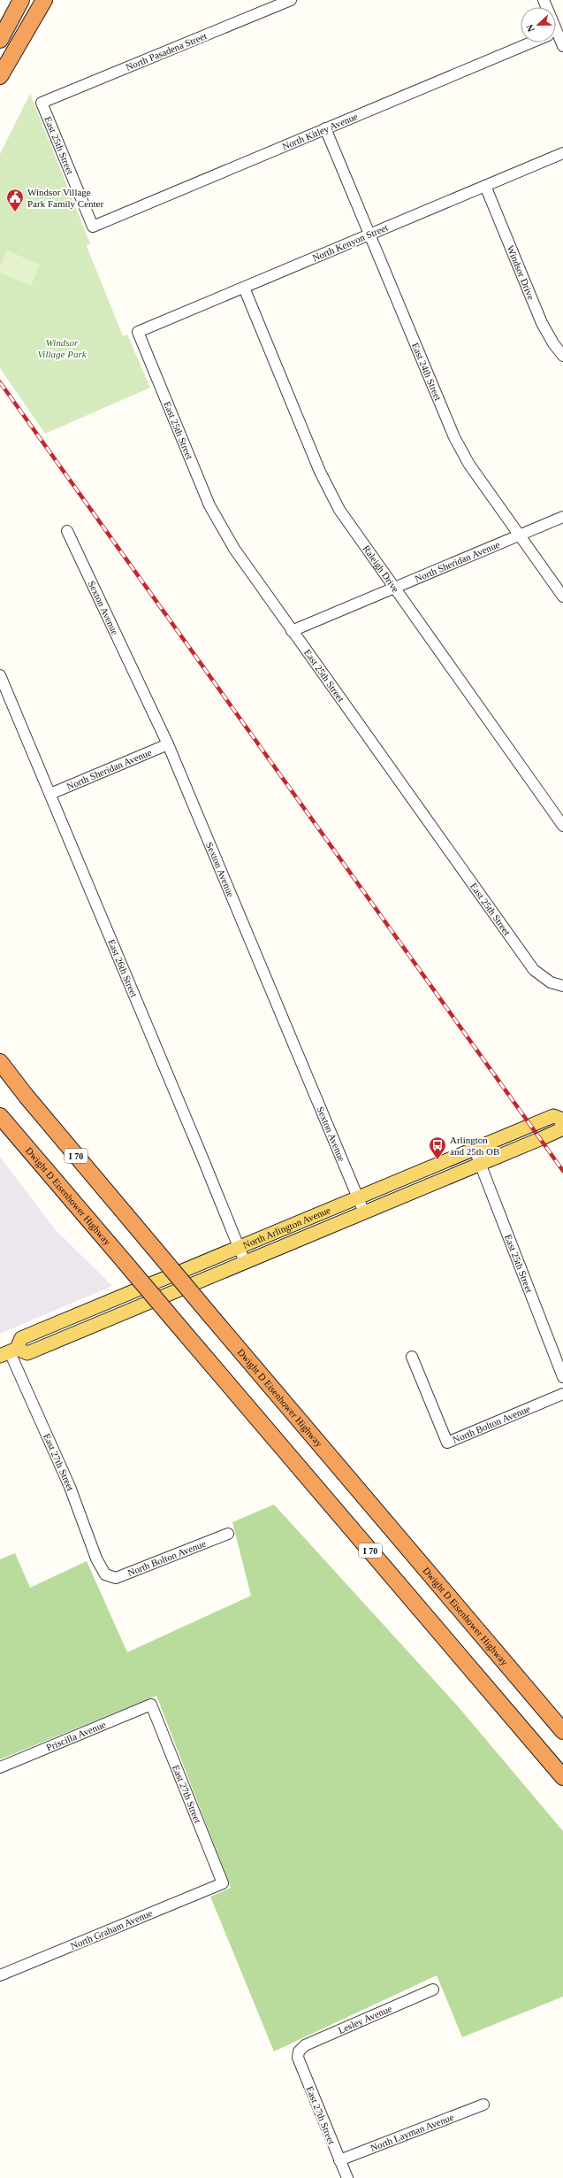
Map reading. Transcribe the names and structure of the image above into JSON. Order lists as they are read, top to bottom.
{
  "streets": {
    "highway": ["I 70", "Dwight D Eisenhower Highway"],
    "main road": ["North Arlington Avenue"],
    "street": [
      "North Pasadena Street",
      "North Kitley Avenue",
      "East 25th Street",
      "North Kenyon Street",
      "Windsor Drive",
      "East 24th Street",
      "North Sheridan Avenue",
      "Raleigh Drive",
      "Sexton Avenue",
      "East 26th Street",
      "North Bolton Avenue",
      "East 27th Street",
      "Priscilla Avenue",
      "North Graham Avenue",
      "Lesley Avenue",
      "North Layman Avenue"
    ]
  },
  "crossings": [
    ["North Pasadena Street", "East 25th Street"],
    ["North Kitley Avenue", "East 25th Street"],
    ["North Kitley Avenue", "East 24th Street"],
    ["East 25th Street", "North Kenyon Street"],
    ["East 25th Street", "North Sheridan Avenue"],
    ["East 25th Street", "North Arlington Avenue"],
    ["North Kenyon Street", "Windsor Drive"],
    ["North Kenyon Street", "East 24th Street"],
    ["North Kenyon Street", "Raleigh Drive"],
    ["East 24th Street", "North Sheridan Avenue"],
    ["North Sheridan Avenue", "Raleigh Drive"],
    ["North Sheridan Avenue", "Sexton Avenue"],
    ["North Sheridan Avenue", "East 26th Street"],
    ["Sexton Avenue", "North Arlington Avenue"],
    ["East 26th Street", "North Arlington Avenue"],
    ["North Arlington Avenue", "East 27th Street"],
    ["North Bolton Avenue", "East 27th Street"],
    ["East 27th Street", "Priscilla Avenue"],
    ["East 27th Street", "North Graham Avenue"],
    ["East 27th Street", "Lesley Avenue"],
    ["East 27th Street", "North Layman Avenue"]
  ],
  "parks": ["Windsor Village Park"],
  "places": {
    "public building": ["Windsor Village Park Family Center"],
    "bus stop": ["Arlington and 25th OB"]
  },
  "north": "left"
}
